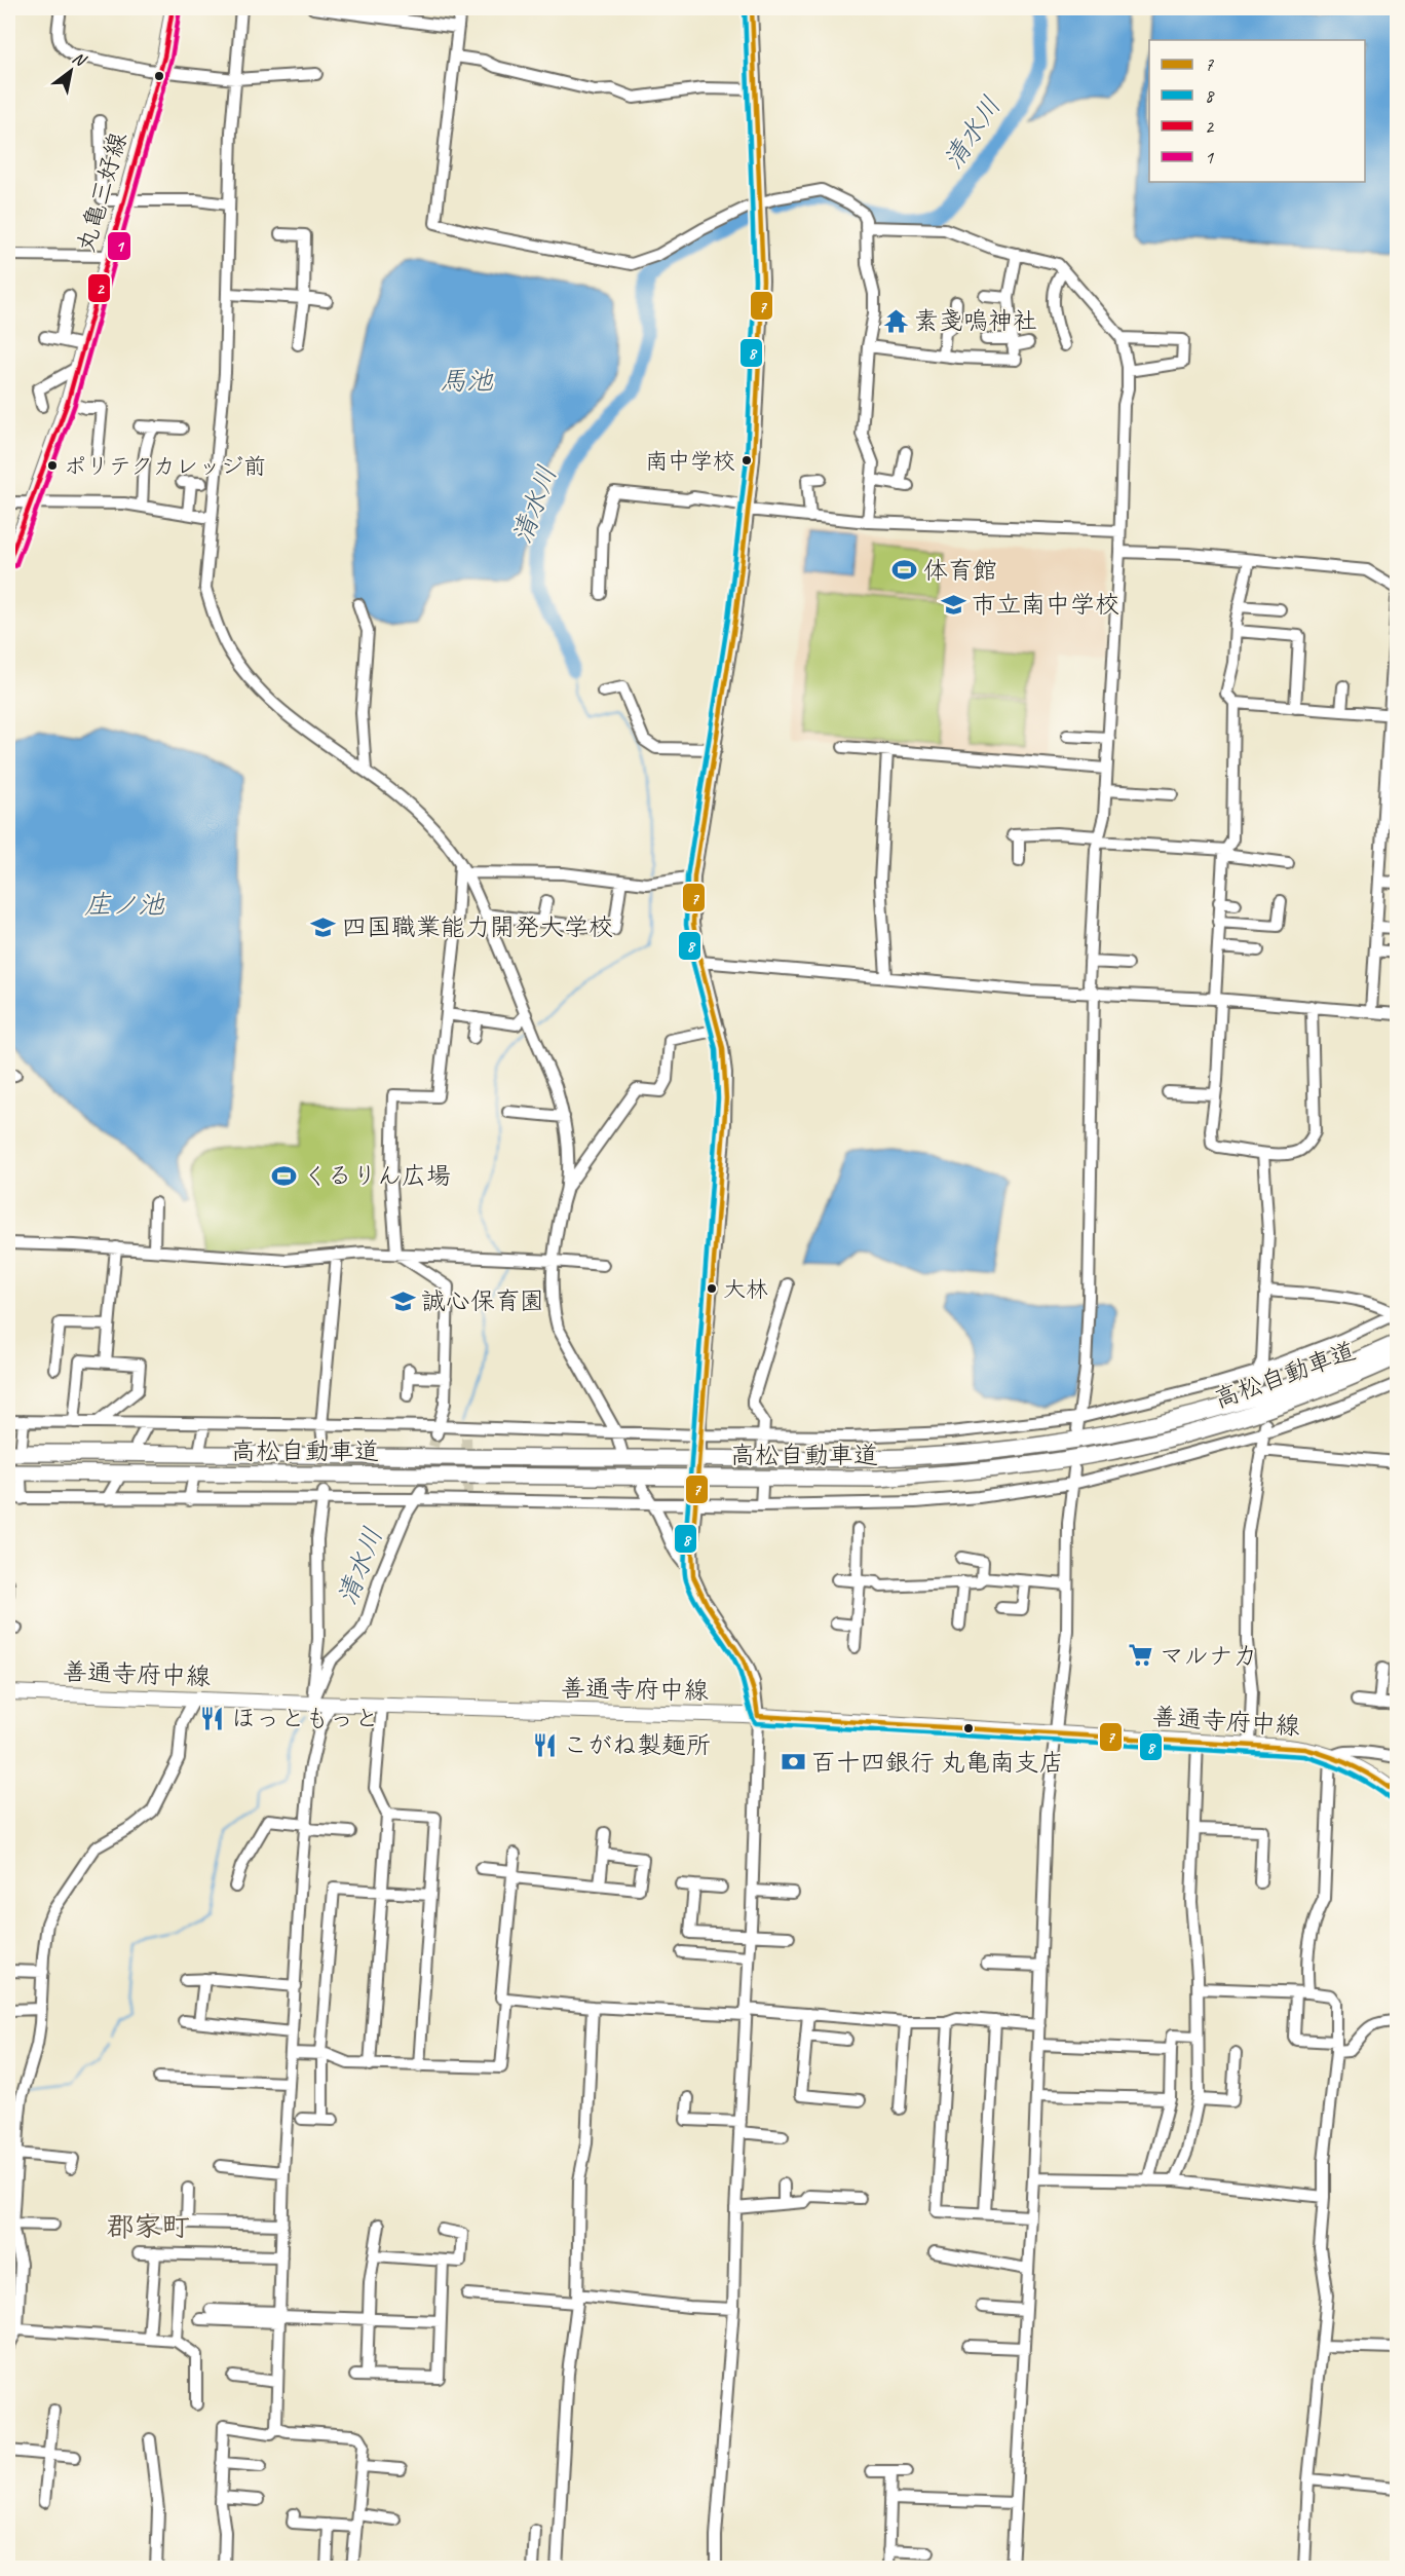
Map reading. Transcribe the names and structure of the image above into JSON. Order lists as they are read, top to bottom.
{
  "streets": {
    "highway": ["高松自動車道"],
    "main road": ["丸亀三好線", "善通寺府中線"]
  },
  "districts": ["郡家町"],
  "water": ["清水川", "馬池", "庄ノ池"],
  "places": {
    "temple": ["素戔嗚神社"],
    "other": ["南中学校", "ポリテクカレッジ前", "大林"],
    "sports": ["体育館", "くるりん広場"],
    "school or university": ["市立南中学校", "四国職業能力開発大学校", "誠心保育園"],
    "supermarket": ["マルナカ"],
    "restaurant": ["ほっともっと", "こがね製麺所"],
    "bank": ["百十四銀行 丸亀南支店"]
  },
  "lines": [
    "transit line 7",
    "transit line 8",
    "transit line 2",
    "transit line 1"
  ],
  "legend": [
    "7",
    "8",
    "2",
    "1"
  ],
  "north": "top right"
}
